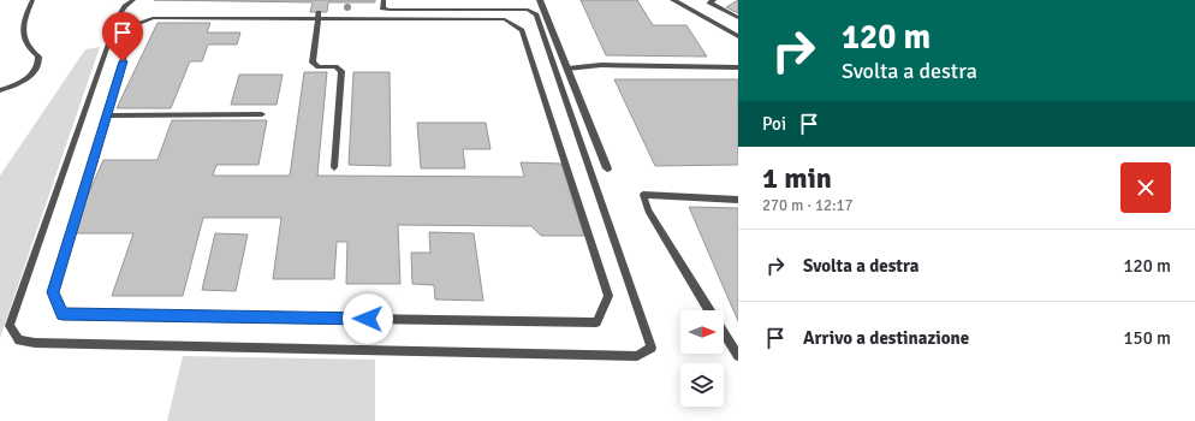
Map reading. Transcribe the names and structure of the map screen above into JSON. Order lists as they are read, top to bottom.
{
  "north": "right",
  "page": {
    "turn": ["120 m", "Svolta a destra"],
    "then": "Poi",
    "heading": ["1 min", "270 m · 12:17"],
    "list": [
      {
        "name": "Svolta a destra",
        "value": "120 m"
      },
      {
        "name": "Arrivo a destinazione",
        "value": "150 m"
      }
    ]
  }
}
